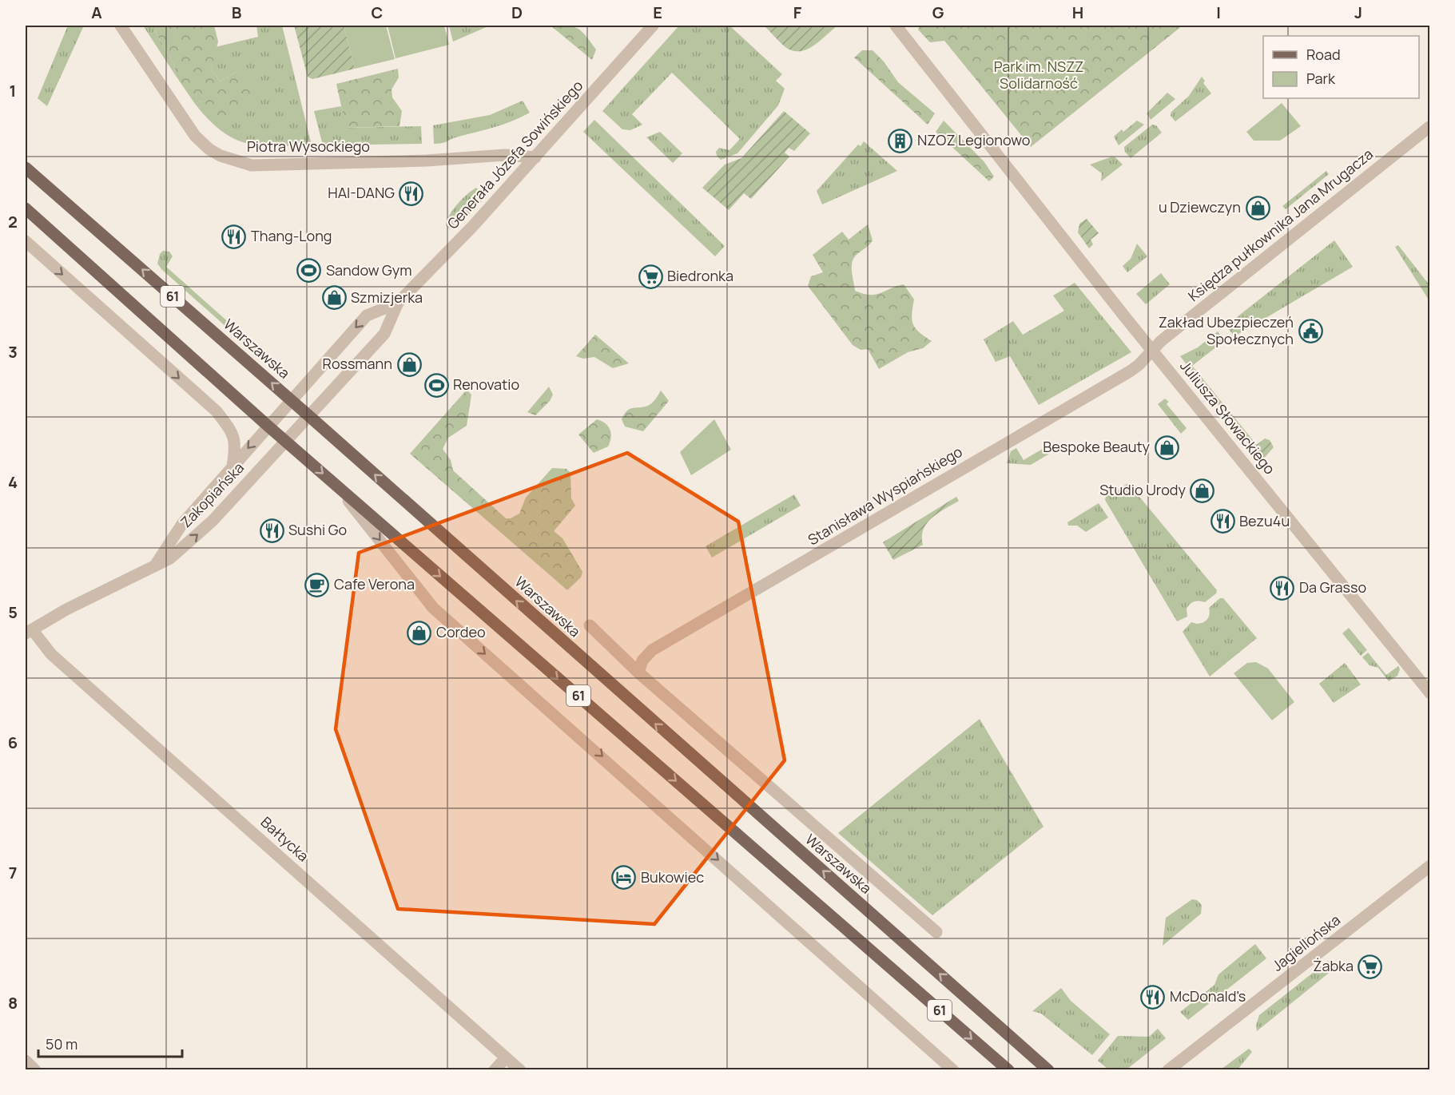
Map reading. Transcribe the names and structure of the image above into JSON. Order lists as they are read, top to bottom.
{
  "streets": {
    "main road": ["61", "Warszawska"],
    "street": [
      "Piotra Wysockiego",
      "Generała Józefa Sowińskiego",
      "Księdza pułkownika Jana Mrugacza",
      "Juliusza Słowackiego",
      "Zakopiańska",
      "Stanisława Wyspiańskiego",
      "Bałtycka",
      "Jagiellońska"
    ]
  },
  "crossings": [
    ["Piotra Wysockiego", "Generała Józefa Sowińskiego"],
    ["Generała Józefa Sowińskiego", "61"],
    ["Generała Józefa Sowińskiego", "Warszawska"],
    ["Generała Józefa Sowińskiego", "Zakopiańska"],
    ["Księdza pułkownika Jana Mrugacza", "Juliusza Słowackiego"],
    ["Księdza pułkownika Jana Mrugacza", "Stanisława Wyspiańskiego"],
    ["61", "Zakopiańska"],
    ["Juliusza Słowackiego", "Stanisława Wyspiańskiego"],
    ["Zakopiańska", "Bałtycka"]
  ],
  "parks": ["Park im. NSZZ Solidarność"],
  "places": {
    "building": ["NZOZ Legionowo"],
    "restaurant": [
      "HAI-DANG",
      "Thang-Long",
      "Bezu4u",
      "Sushi Go",
      "Da Grasso",
      "McDonald's"
    ],
    "shop": [
      "u Dziewczyn",
      "Szmizjerka",
      "Rossmann",
      "Bespoke Beauty",
      "Studio Urody",
      "Cordeo"
    ],
    "sports": ["Sandow Gym", "Renovatio"],
    "supermarket": ["Biedronka", "Żabka"],
    "public building": ["Zakład Ubezpieczeń Społecznych"],
    "cafe": ["Cafe Verona"],
    "hotel": ["Bukowiec"]
  },
  "legend": ["Road", "Park"],
  "scale_bar": "50 m",
  "grid": {
    "columns": [
      "A",
      "B",
      "C",
      "D",
      "E",
      "F",
      "G",
      "H",
      "I",
      "J"
    ],
    "rows": [
      "1",
      "2",
      "3",
      "4",
      "5",
      "6",
      "7",
      "8"
    ]
  }
}
